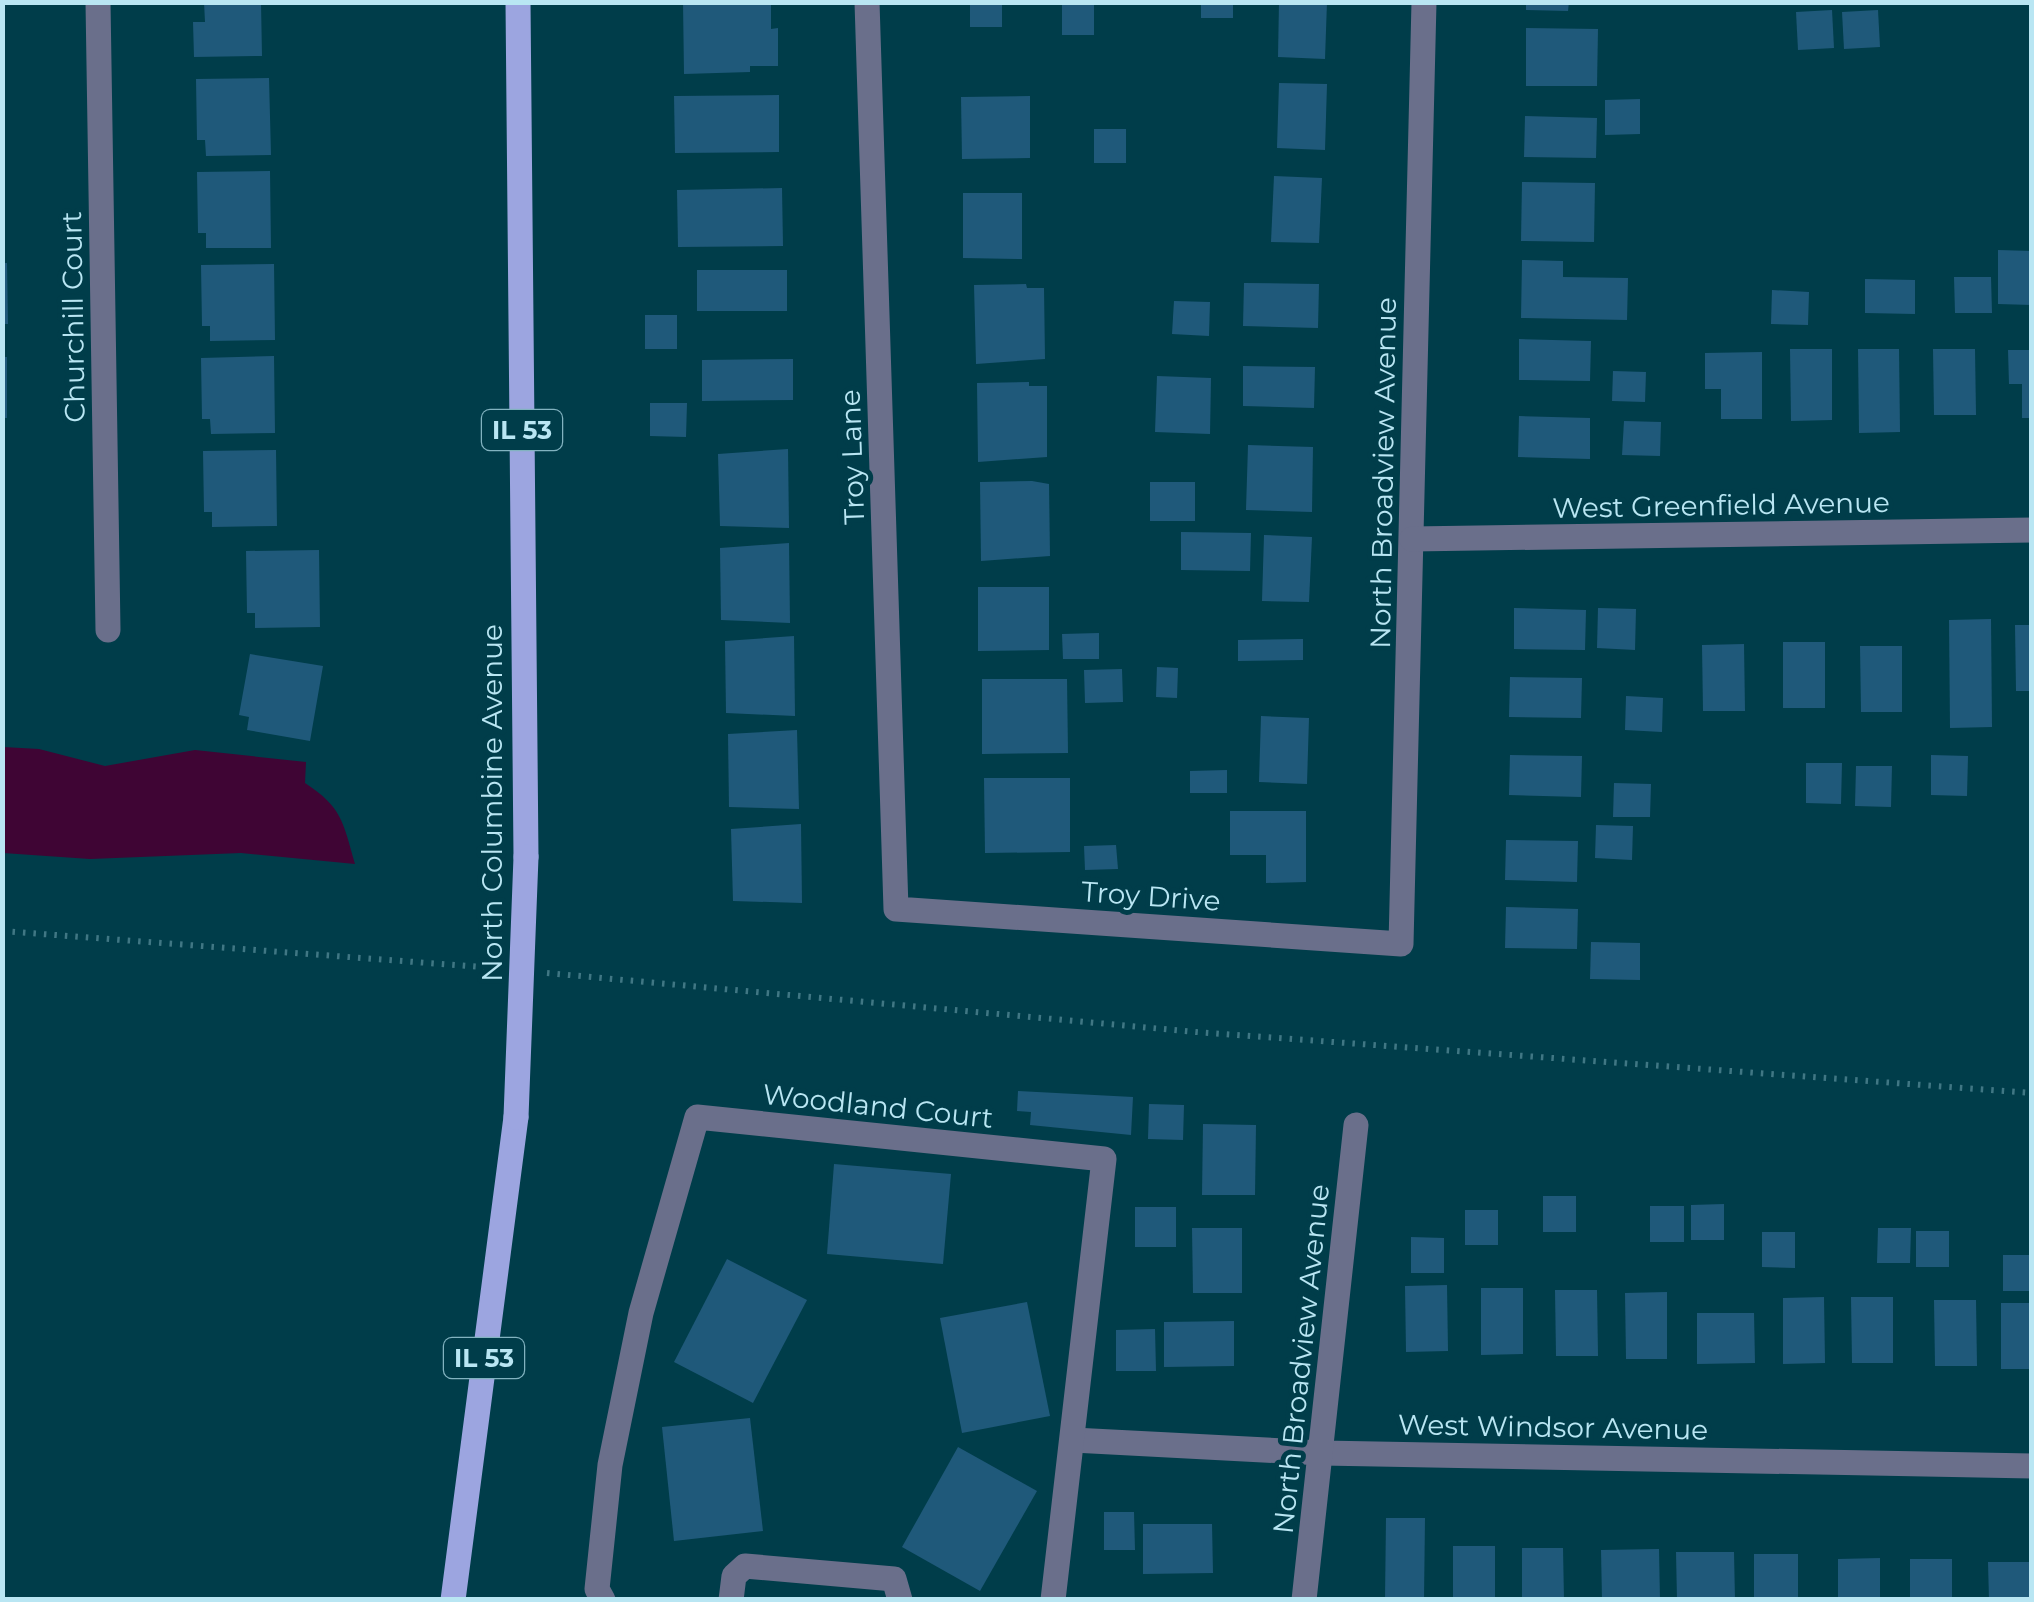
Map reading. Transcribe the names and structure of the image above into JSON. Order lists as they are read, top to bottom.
{
  "streets": {
    "main road": ["IL 53", "North Columbine Avenue"],
    "street": [
      "Churchill Court",
      "Troy Lane",
      "North Broadview Avenue",
      "West Greenfield Avenue",
      "Troy Drive",
      "Woodland Court",
      "West Windsor Avenue"
    ]
  },
  "crossings": [
    ["Troy Lane", "Troy Drive"],
    ["North Broadview Avenue", "West Greenfield Avenue"],
    ["North Broadview Avenue", "Troy Drive"],
    ["North Broadview Avenue", "West Windsor Avenue"],
    ["Woodland Court", "West Windsor Avenue"]
  ]
}
